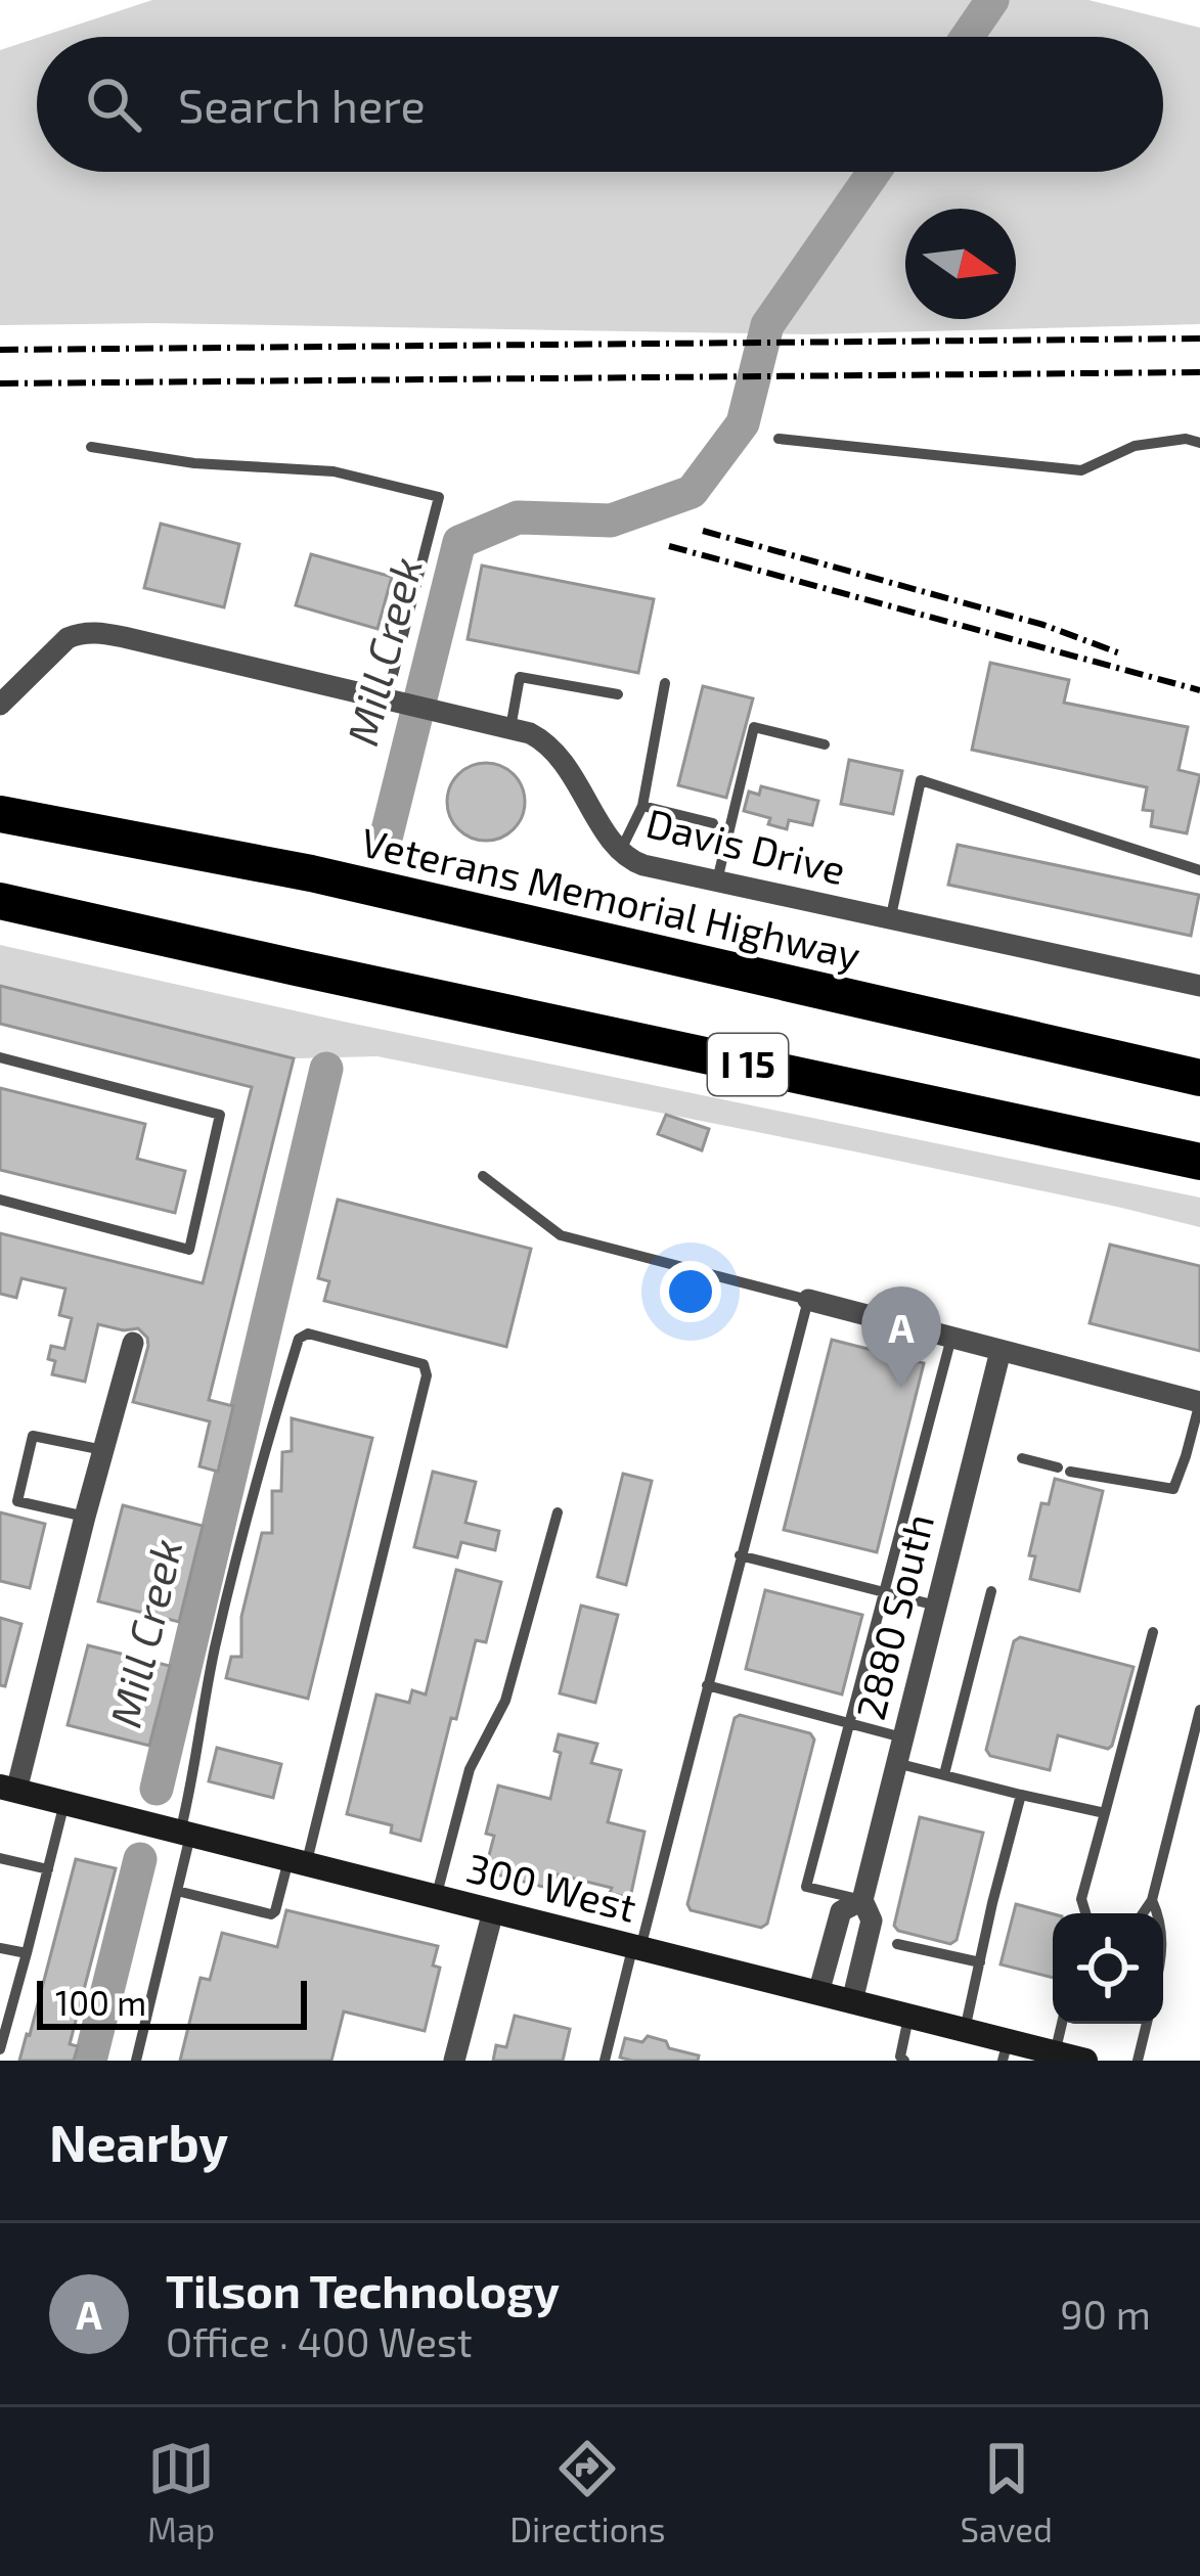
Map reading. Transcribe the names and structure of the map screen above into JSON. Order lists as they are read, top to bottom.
{
  "streets": {
    "highway": ["Veterans Memorial Highway", "I 15"],
    "main road": ["300 West"],
    "street": ["Davis Drive", "2880 South"]
  },
  "crossings": [
    ["2880 South", "300 West"]
  ],
  "water": ["Mill Creek"],
  "scale_bar": "100 m",
  "north": "right",
  "page": {
    "search": "Search here",
    "pins": "A",
    "scale": "100 m",
    "heading": "Nearby",
    "list": [
      {
        "mark": "A",
        "name": "Tilson Technology",
        "note": "Office · 400 West",
        "value": "90 m"
      }
    ],
    "nav": ["Map", "Directions", "Saved"]
  }
}
